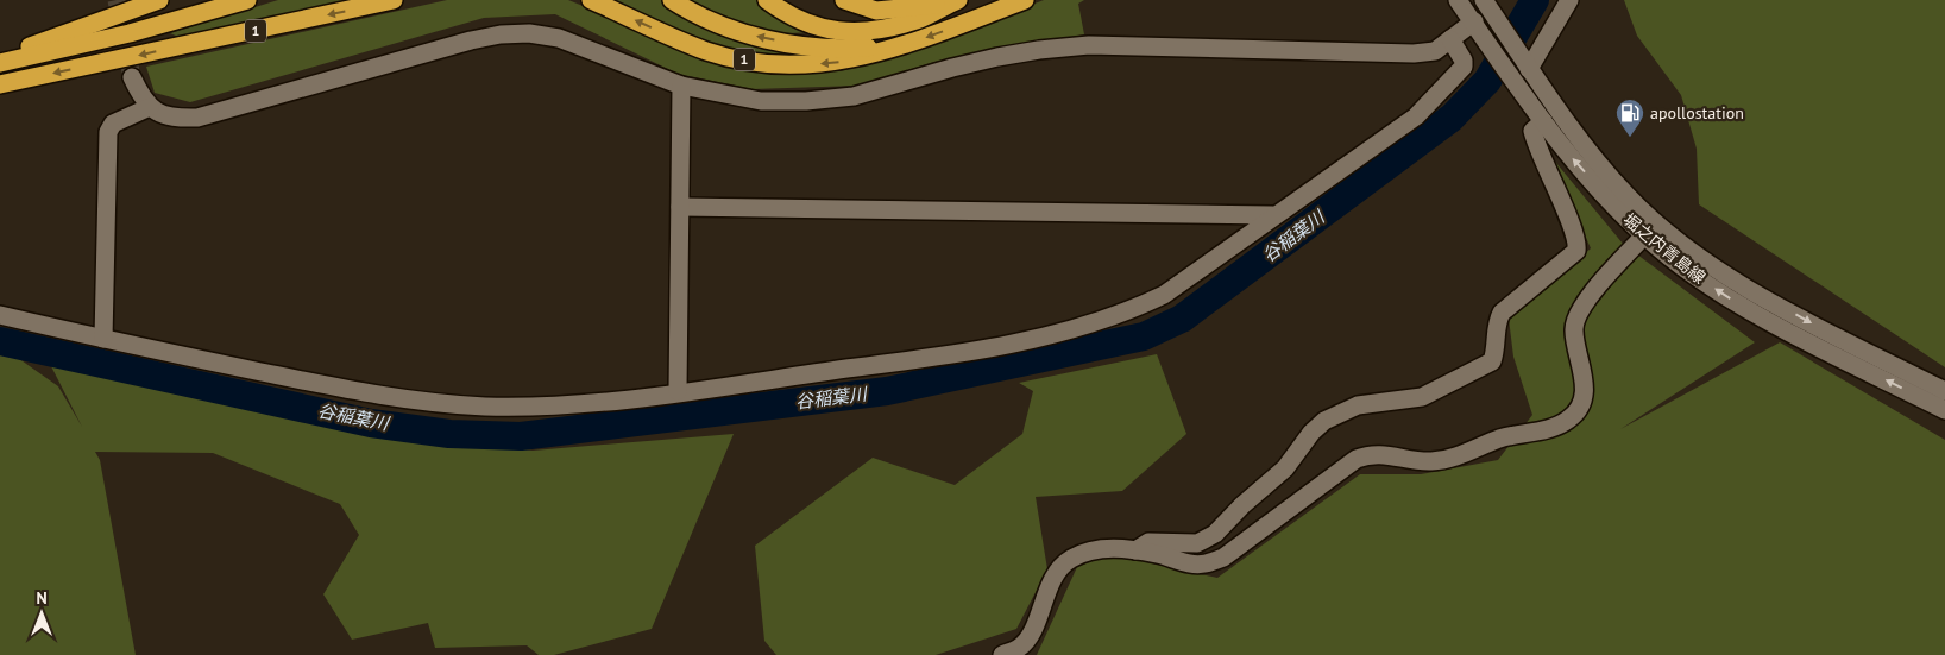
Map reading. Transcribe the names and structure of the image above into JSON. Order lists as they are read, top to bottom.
{
  "streets": {
    "highway": ["1"],
    "street": ["堀之内青島線"]
  },
  "water": ["谷稲葉川"],
  "places": {
    "fuel station": ["apollostation"]
  },
  "north": "top"
}
